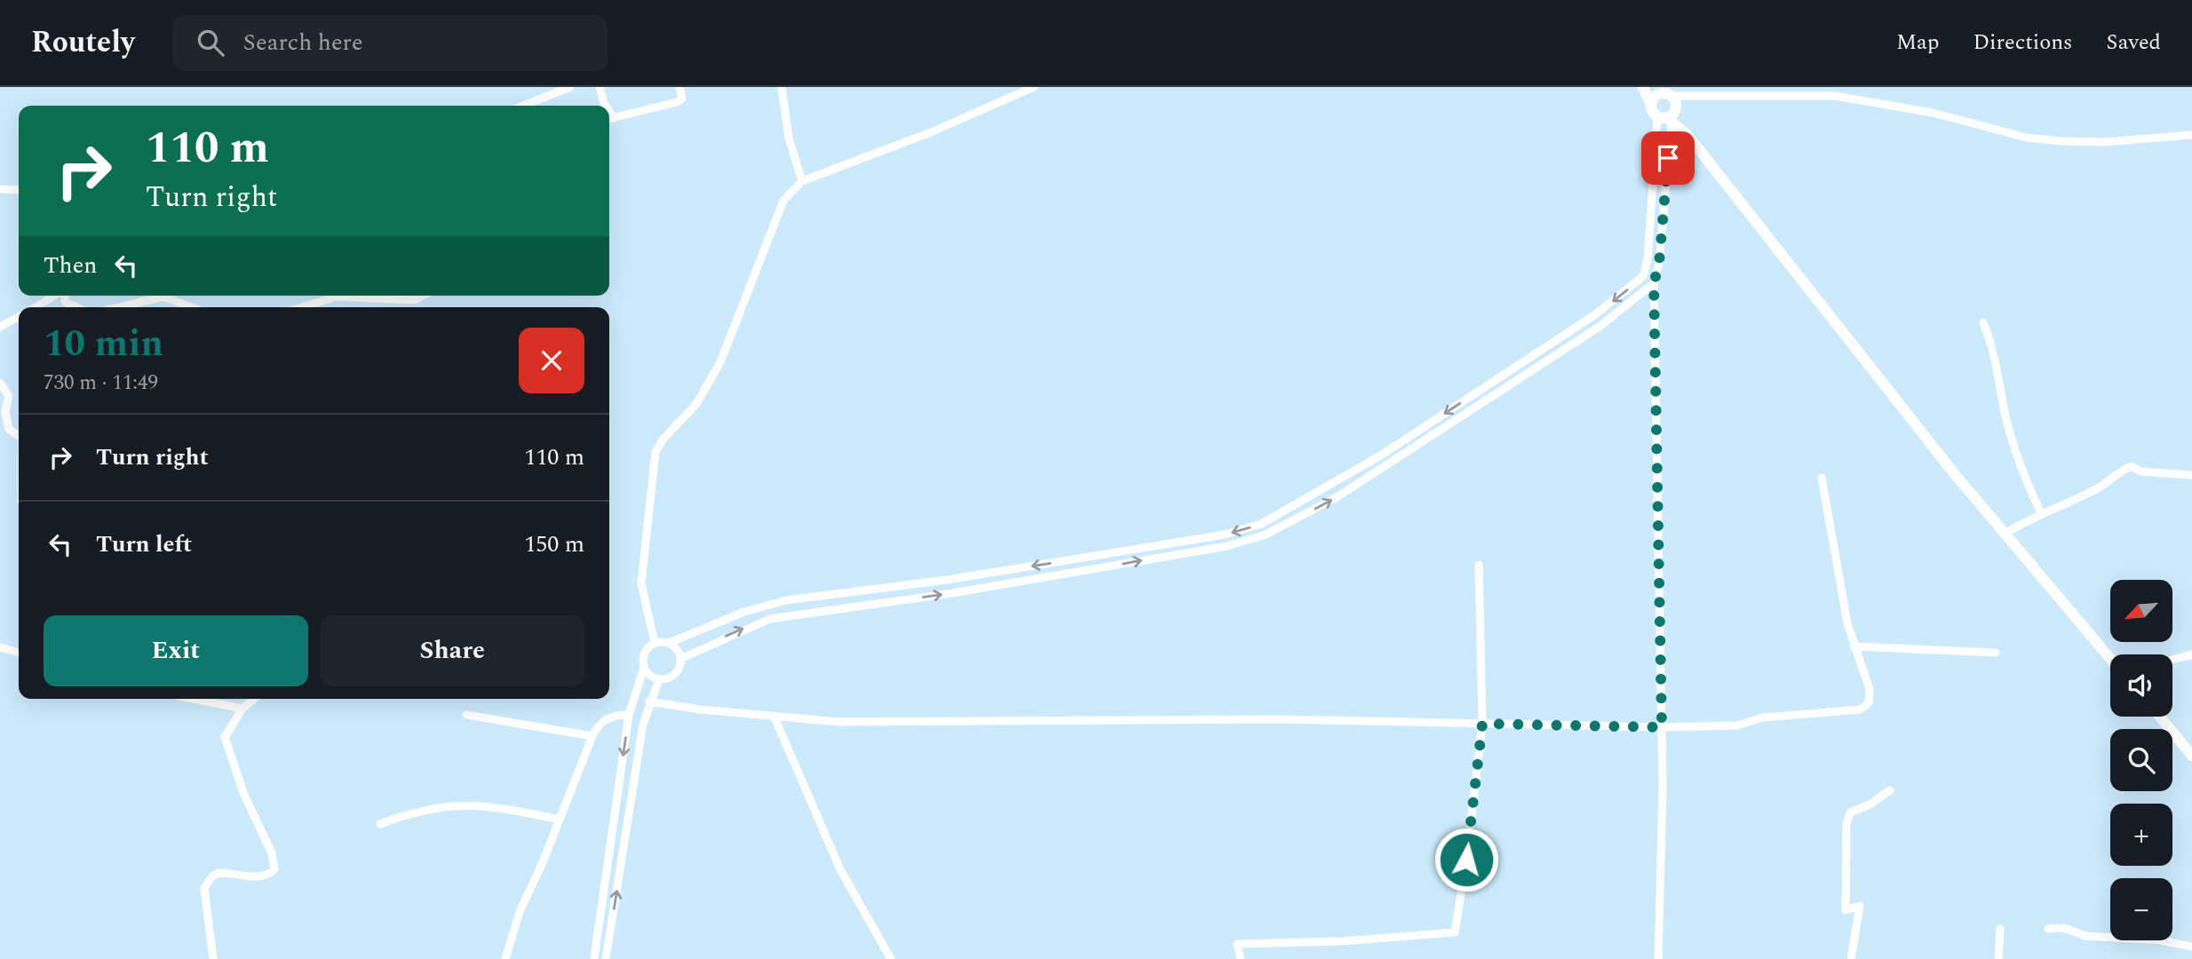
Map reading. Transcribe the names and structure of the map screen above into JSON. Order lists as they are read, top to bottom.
{
  "north": "bottom left",
  "page": {
    "header": "Routely",
    "search": "Search here",
    "nav": ["Map", "Directions", "Saved"],
    "turn": ["110 m", "Turn right"],
    "then": "Then",
    "heading": ["10 min", "730 m · 11:49"],
    "list": [
      {
        "name": "Turn right",
        "value": "110 m"
      },
      {
        "name": "Turn left",
        "value": "150 m"
      }
    ],
    "map_buttons": ["+", "−"],
    "buttons": ["Exit", "Share"]
  }
}
